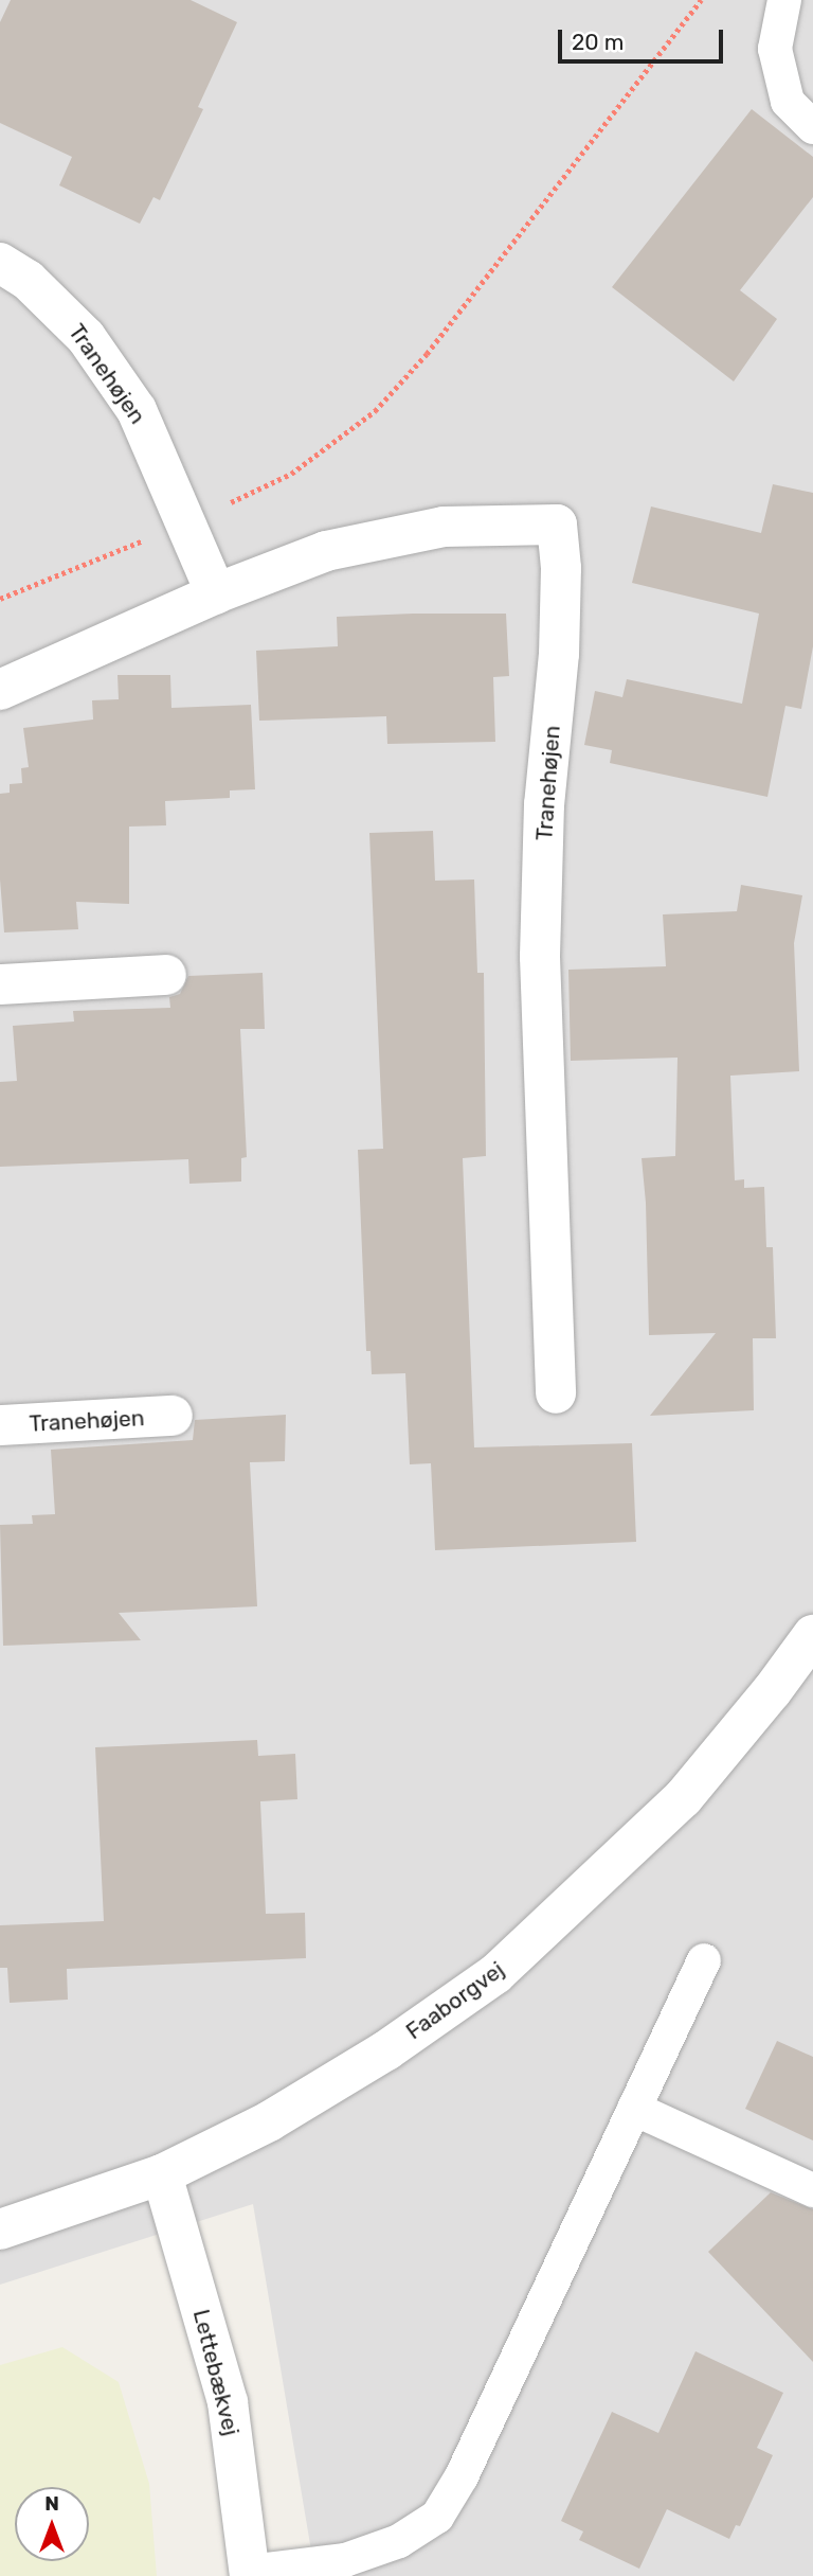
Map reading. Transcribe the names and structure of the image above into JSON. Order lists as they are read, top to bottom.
{
  "streets": {
    "street": ["Tranehøjen", "Faaborgvej", "Lettebækvej"]
  },
  "crossings": [
    ["Faaborgvej", "Lettebækvej"]
  ],
  "scale_bar": "20 m",
  "north": "top"
}
